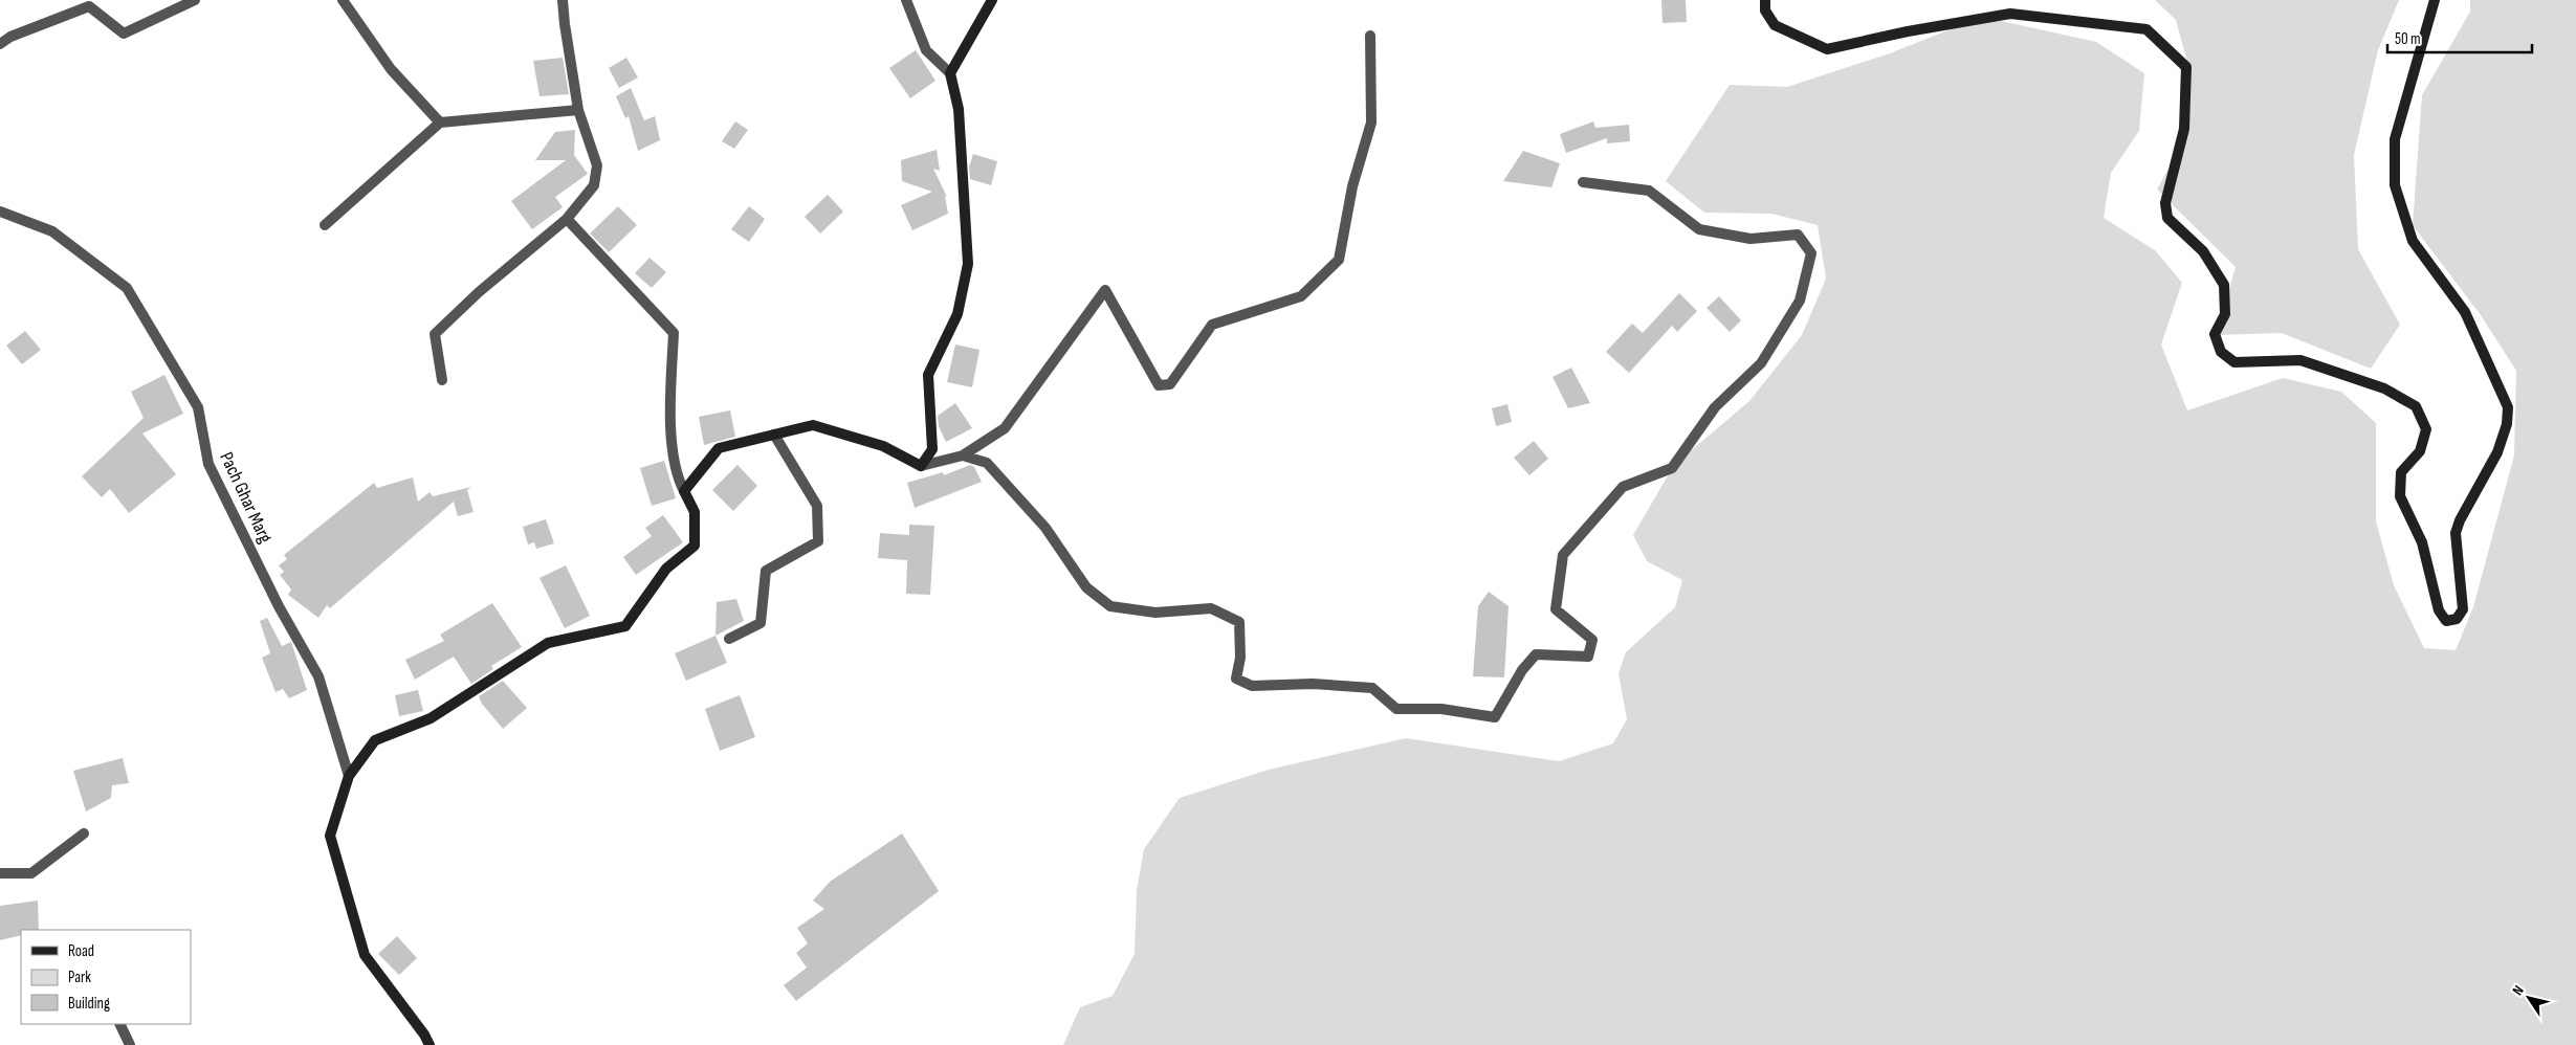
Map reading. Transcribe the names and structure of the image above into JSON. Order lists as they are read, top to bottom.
{
  "streets": {
    "street": ["Pach Ghar Marg"]
  },
  "legend": ["Road", "Park", "Building"],
  "scale_bar": "50 m",
  "north": "top left"
}
